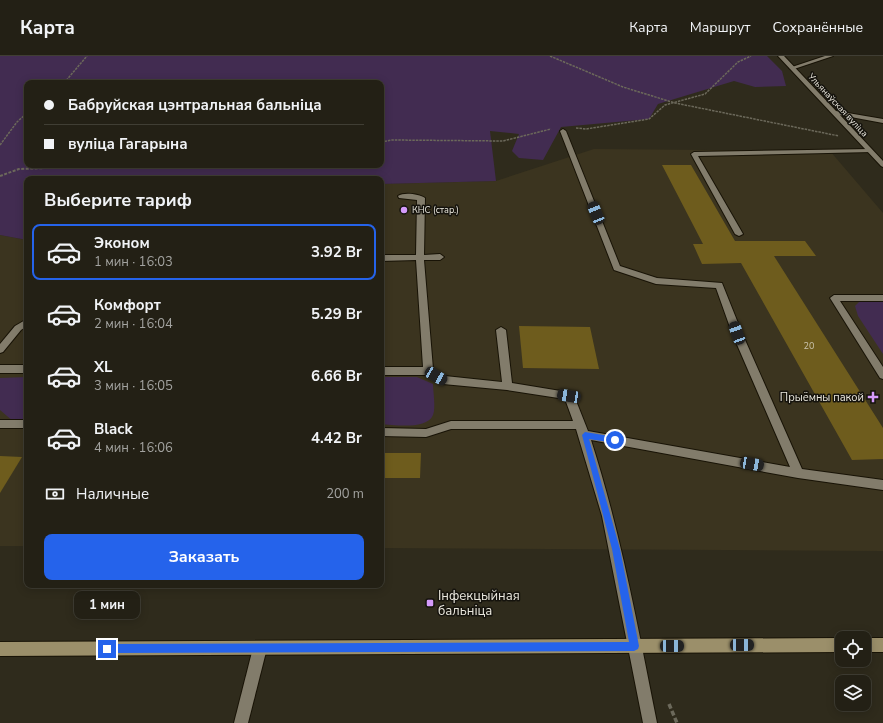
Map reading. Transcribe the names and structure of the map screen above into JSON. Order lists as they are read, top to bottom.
{
  "streets": {
    "street": ["Ульянаўская вуліца"]
  },
  "places": {
    "other": ["КНС (стар.)"],
    "health": ["Прыёмны пакой"],
    "transit": ["Інфекцыйная бальніца"]
  },
  "house_numbers": ["20"],
  "page": {
    "header": "Карта",
    "nav": ["Карта", "Маршрут", "Сохранённые"],
    "banner": ["Бабруйская цэнтральная бальніца", "вуліца Гагарына"],
    "heading": "Выберите тариф",
    "list": [
      {
        "name": "Эконом",
        "note": "1 мин · 16:03",
        "value": "3.92 Br"
      },
      {
        "name": "Комфорт",
        "note": "2 мин · 16:04",
        "value": "5.29 Br"
      },
      {
        "name": "XL",
        "note": "3 мин · 16:05",
        "value": "6.66 Br"
      },
      {
        "name": "Black",
        "note": "4 мин · 16:06",
        "value": "4.42 Br"
      }
    ],
    "pay": ["Наличные", "200 m"],
    "buttons": "Заказать",
    "bubble": "1 мин"
  }
}
